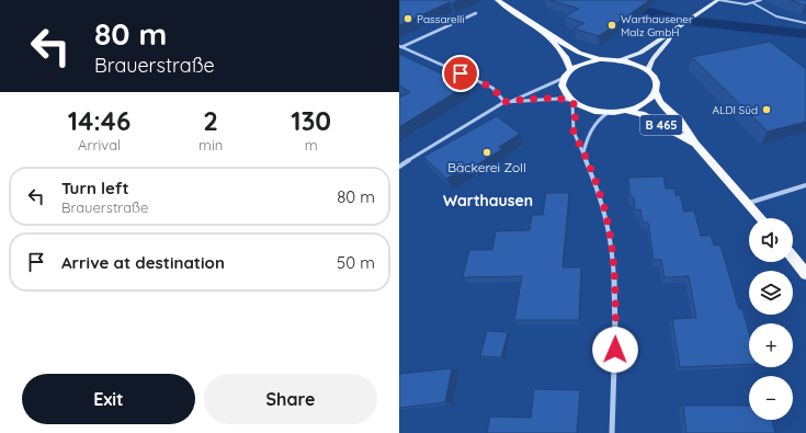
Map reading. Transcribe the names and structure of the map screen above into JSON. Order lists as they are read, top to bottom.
{
  "streets": {
    "main road": ["B 465"]
  },
  "districts": ["Warthausen"],
  "places": [
    "Passarelli",
    "Warthausener Malz GmbH",
    "ALDI Süd",
    "Bäckerei Zoll"
  ],
  "page": {
    "turn": ["80 m", "Brauerstraße"],
    "eta": [
      "14:46",
      "Arrival",
      "2",
      "min",
      "130",
      "m"
    ],
    "list": [
      {
        "name": "Turn left",
        "note": "Brauerstraße",
        "value": "80 m"
      },
      {
        "name": "Arrive at destination",
        "value": "50 m"
      }
    ],
    "map_buttons": ["+", "−"],
    "buttons": ["Exit", "Share"]
  }
}
